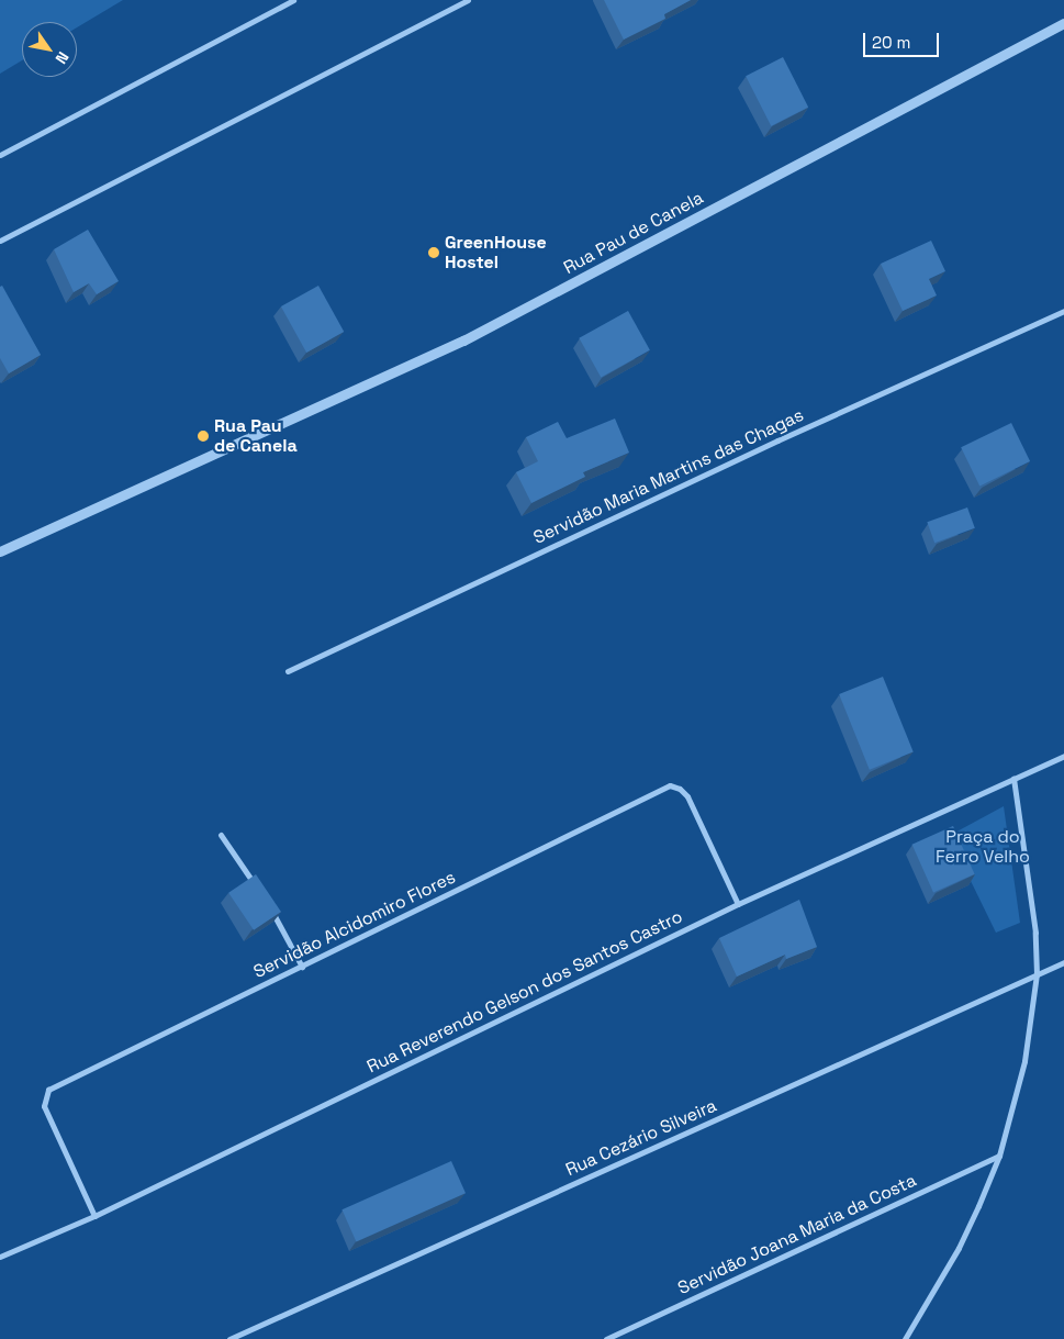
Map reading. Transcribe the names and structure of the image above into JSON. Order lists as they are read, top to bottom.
{
  "streets": {
    "street": [
      "Rua Pau de Canela",
      "Servidão Maria Martins das Chagas",
      "Servidão Alcidomiro Flores",
      "Rua Reverendo Gelson dos Santos Castro",
      "Rua Cezário Silveira",
      "Servidão Joana Maria da Costa"
    ]
  },
  "crossings": [
    ["Servidão Alcidomiro Flores", "Rua Reverendo Gelson dos Santos Castro"]
  ],
  "parks": ["Praça do Ferro Velho"],
  "places": ["GreenHouse Hostel", "Rua Pau de Canela"],
  "scale_bar": "20 m",
  "north": "bottom right"
}
